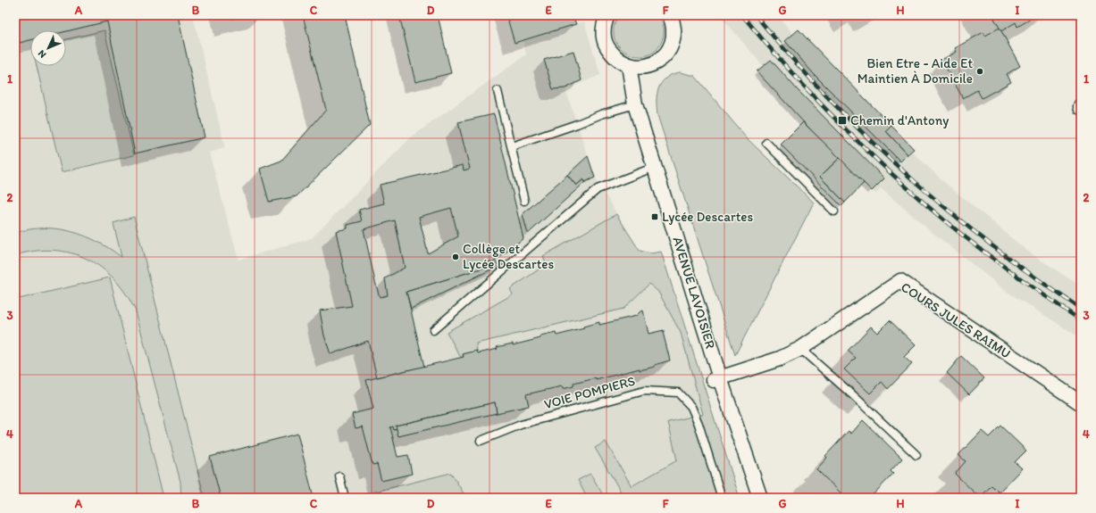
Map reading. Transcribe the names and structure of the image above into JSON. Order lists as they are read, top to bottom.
{
  "streets": {
    "street": ["AVENUE LAVOISIER", "COURS JULES RAIMU"],
    "lane": ["VOIE POMPIERS"]
  },
  "crossings": [
    ["AVENUE LAVOISIER", "COURS JULES RAIMU"]
  ],
  "places": {
    "other": ["Bien Etre - Aide Et Maintien À Domicile", "Collège et Lycée Descartes"],
    "transit": ["Chemin d'Antony", "Lycée Descartes"]
  },
  "north": "bottom left",
  "grid": {
    "columns": [
      "A",
      "B",
      "C",
      "D",
      "E",
      "F",
      "G",
      "H",
      "I"
    ],
    "rows": [
      "1",
      "2",
      "3",
      "4"
    ]
  }
}
